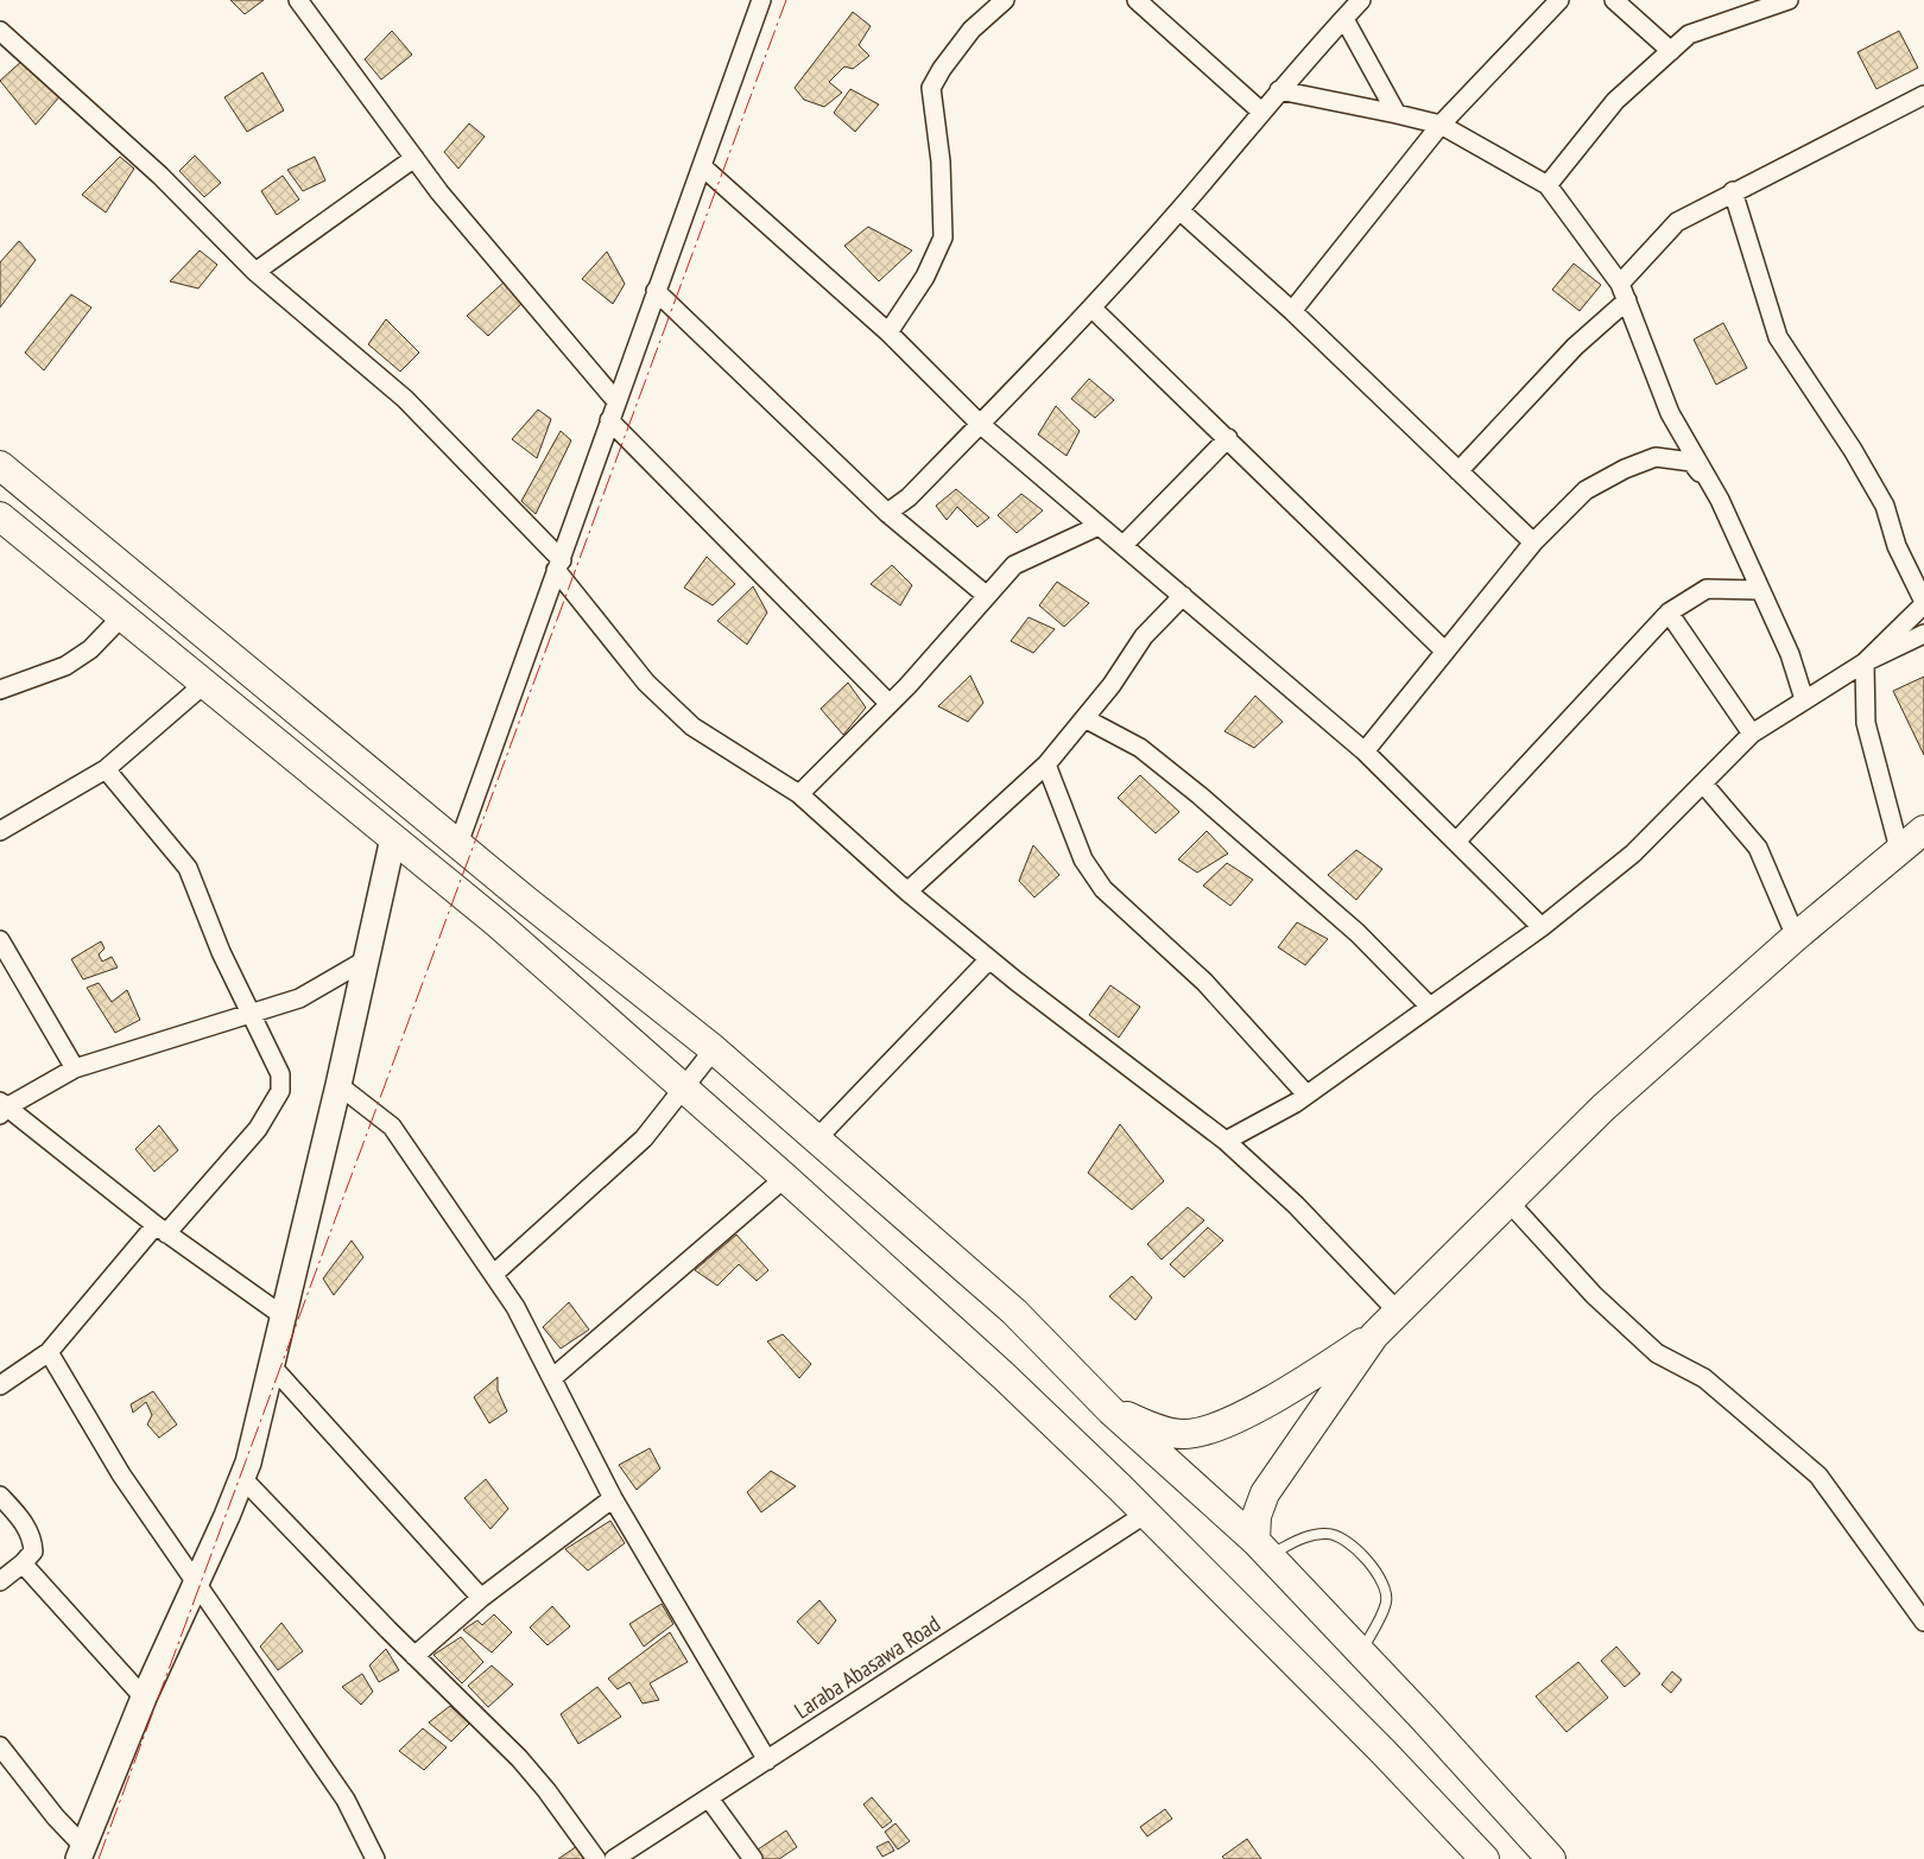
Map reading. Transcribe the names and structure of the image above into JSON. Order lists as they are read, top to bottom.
{
  "streets": {
    "street": ["Laraba Abasawa Road"]
  }
}
